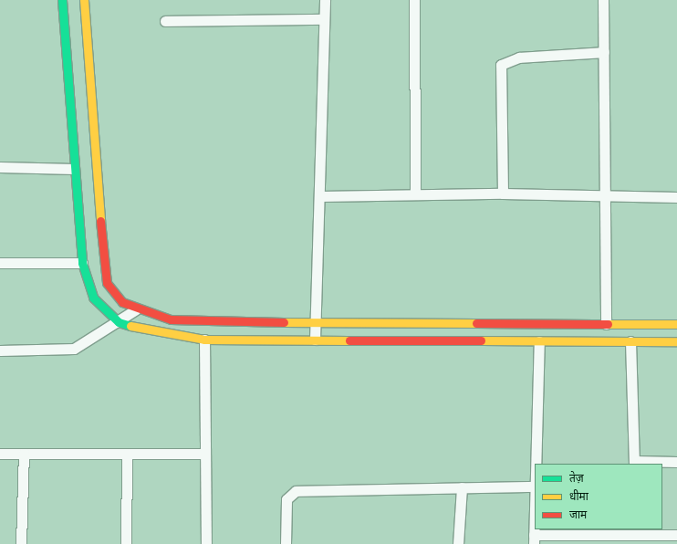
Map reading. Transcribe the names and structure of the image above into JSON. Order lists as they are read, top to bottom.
{
  "legend": ["तेज़", "धीमा", "जाम"]
}
